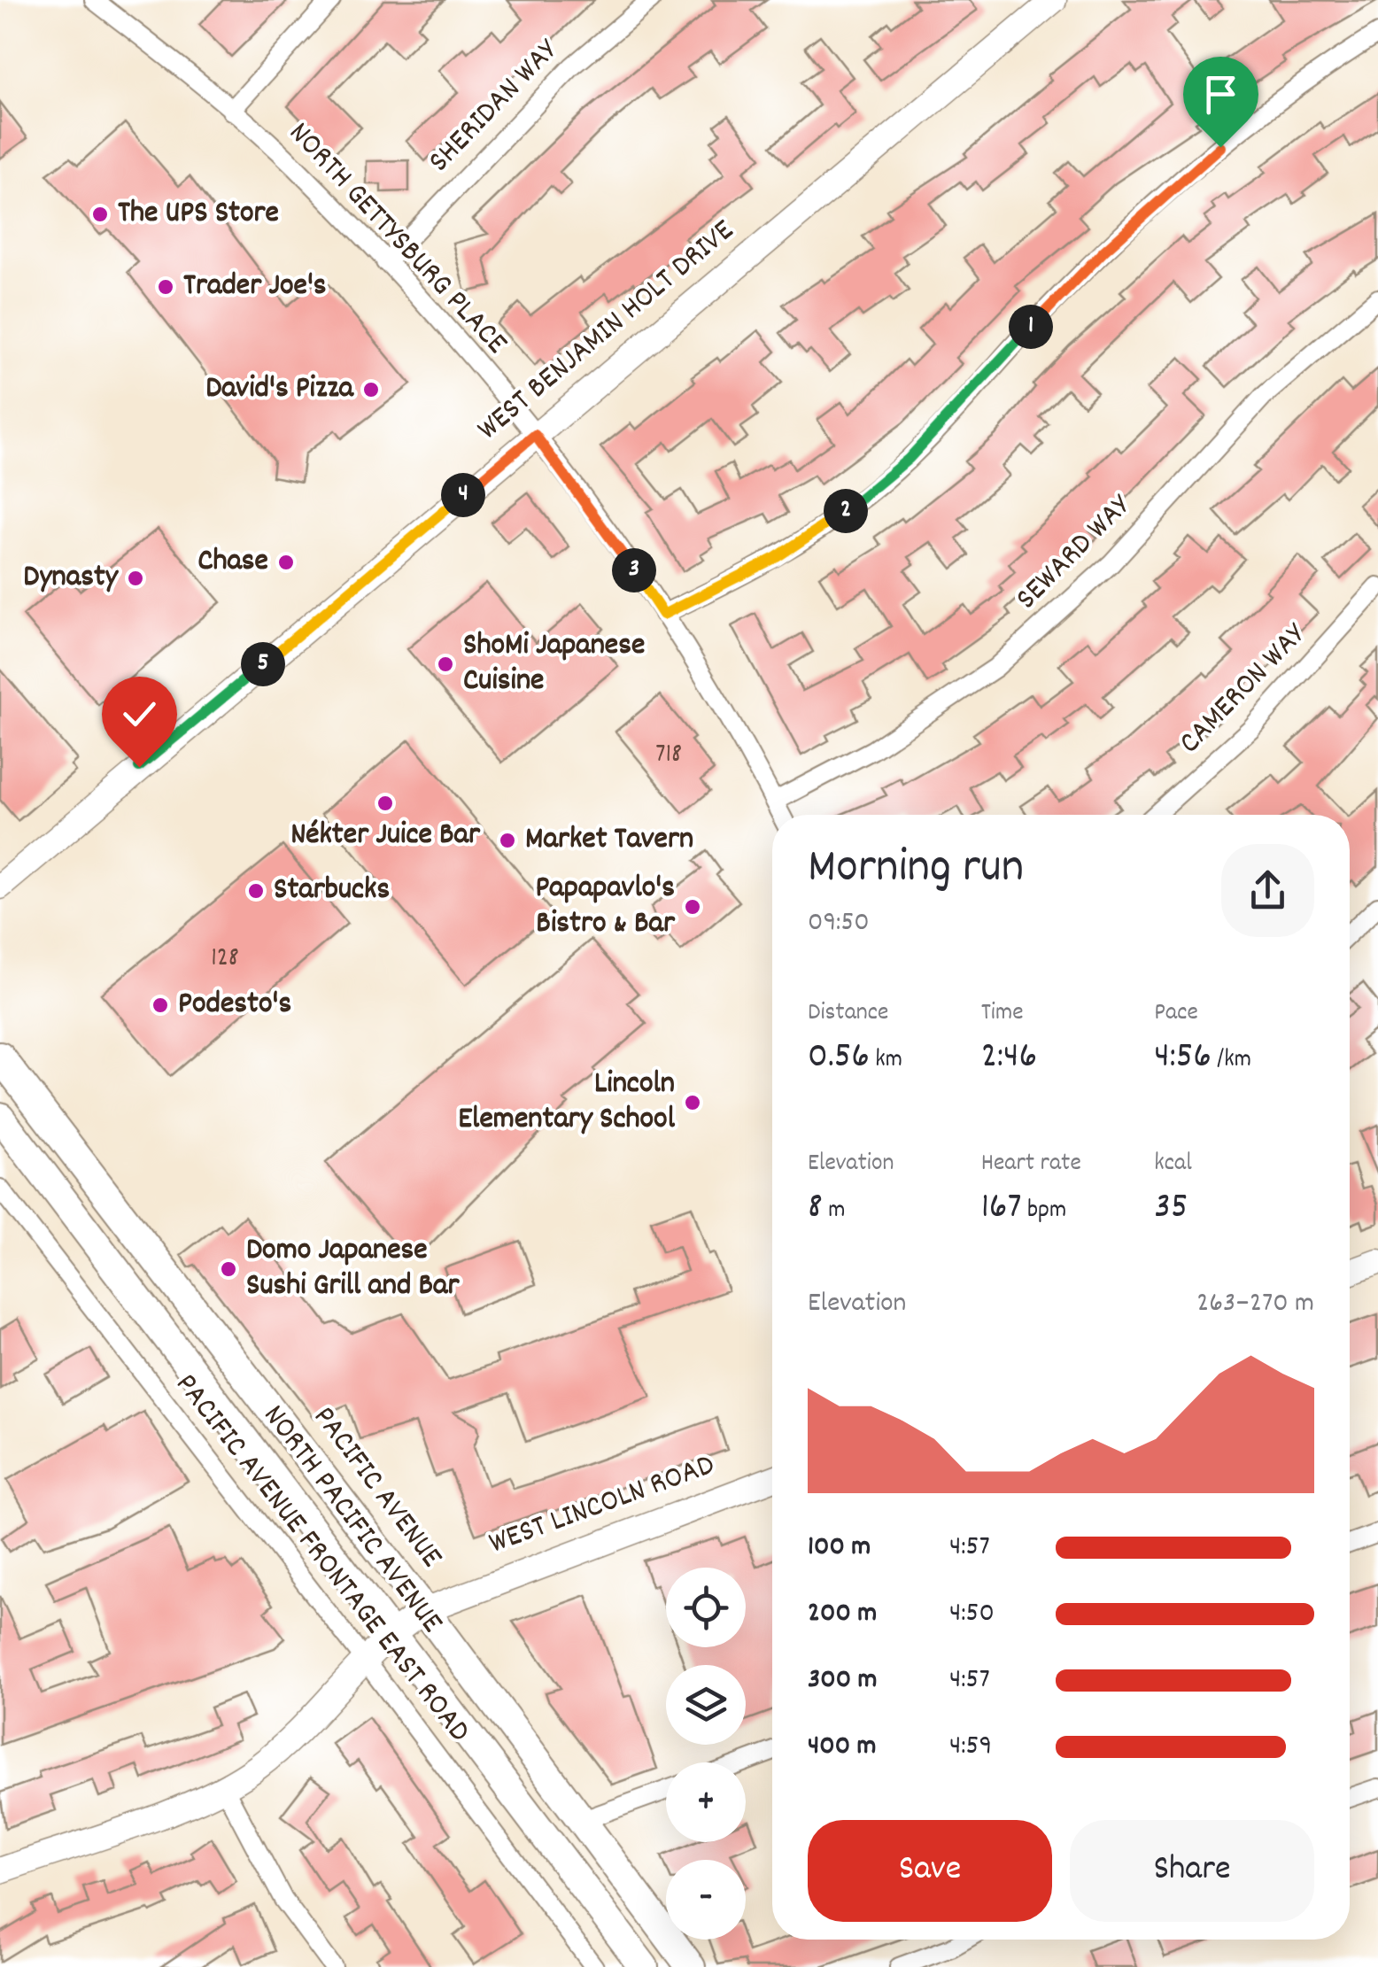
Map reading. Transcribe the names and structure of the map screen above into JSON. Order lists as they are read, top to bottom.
{
  "streets": {
    "main road": [
      "WEST BENJAMIN HOLT DRIVE",
      "PACIFIC AVENUE",
      "WEST LINCOLN ROAD",
      "NORTH PACIFIC AVENUE"
    ],
    "street": [
      "SHERIDAN WAY",
      "NORTH GETTYSBURG PLACE",
      "SEWARD WAY",
      "CAMERON WAY",
      "PACIFIC AVENUE FRONTAGE EAST ROAD"
    ]
  },
  "crossings": [
    ["SHERIDAN WAY", "NORTH GETTYSBURG PLACE"],
    ["NORTH GETTYSBURG PLACE", "WEST BENJAMIN HOLT DRIVE"],
    ["NORTH GETTYSBURG PLACE", "SEWARD WAY"],
    ["PACIFIC AVENUE", "WEST LINCOLN ROAD"],
    ["WEST LINCOLN ROAD", "NORTH PACIFIC AVENUE"],
    ["WEST LINCOLN ROAD", "PACIFIC AVENUE FRONTAGE EAST ROAD"]
  ],
  "places": [
    "The UPS Store",
    "Trader Joe's",
    "David's Pizza",
    "Chase",
    "Dynasty",
    "ShoMi Japanese Cuisine",
    "Nékter Juice Bar",
    "Market Tavern",
    "Starbucks",
    "Papapavlo's Bistro & Bar",
    "Podesto's",
    "Lincoln Elementary School",
    "Domo Japanese Sushi Grill and Bar"
  ],
  "house_numbers": ["718", "128"],
  "page": {
    "pins": [
      "1",
      "4",
      "2",
      "3",
      "5"
    ],
    "heading": ["Morning run", "09:50"],
    "stats": [
      ["Distance", "0.56 km"],
      ["Time", "2:46"],
      ["Pace", "4:56 /km"],
      ["Elevation", "8 m"],
      ["Heart rate", "167 bpm"],
      ["kcal", "35"]
    ],
    "chart": ["Elevation", "263–270 m"],
    "list": [
      {
        "name": "100 m",
        "note": "4:57"
      },
      {
        "name": "200 m",
        "note": "4:50"
      },
      {
        "name": "300 m",
        "note": "4:57"
      },
      {
        "name": "400 m",
        "note": "4:59"
      }
    ],
    "map_buttons": ["+", "−"],
    "buttons": ["Save", "Share"]
  }
}
